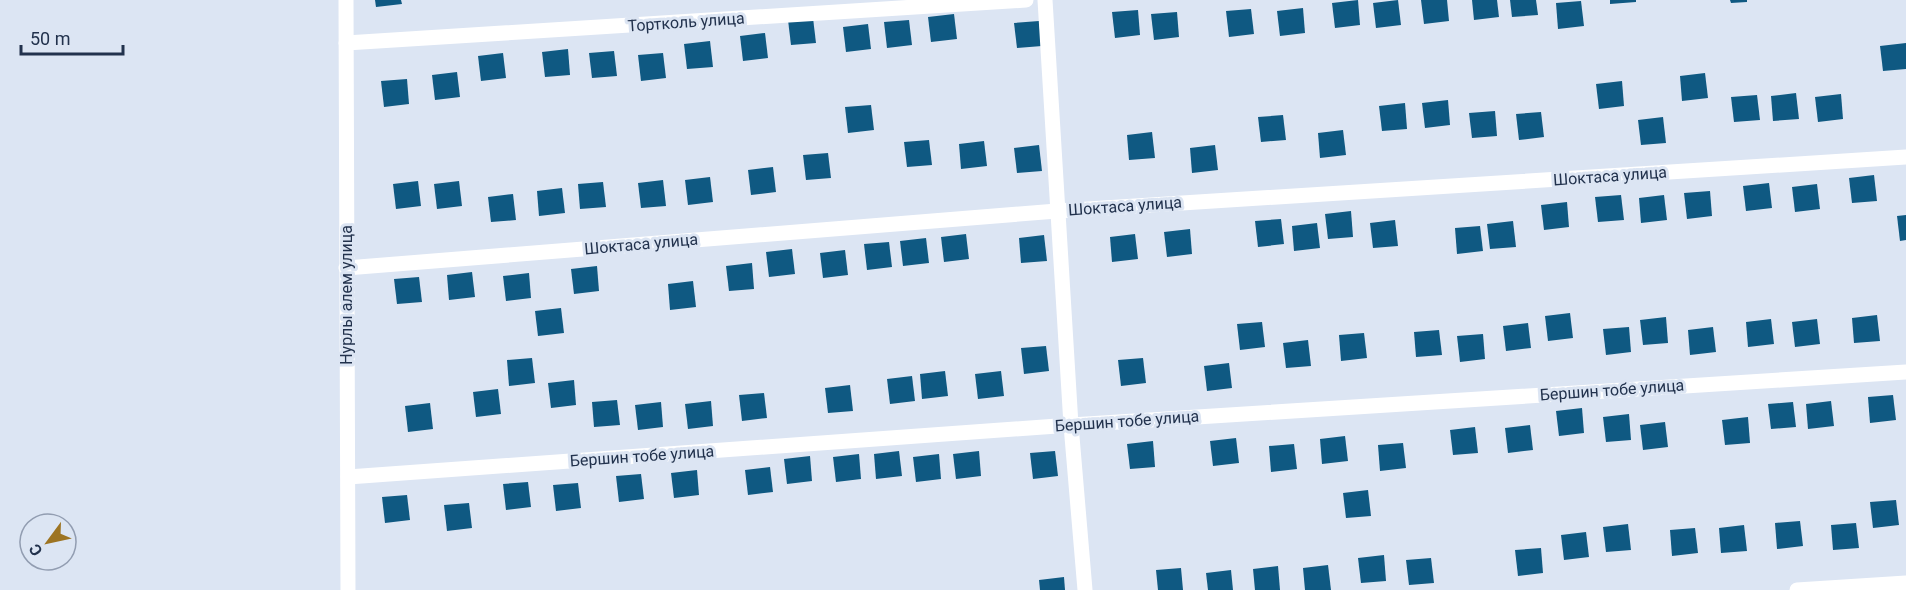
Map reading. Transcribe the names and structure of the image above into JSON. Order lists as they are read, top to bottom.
{
  "streets": {
    "street": [
      "Тортколь улица",
      "Шоктаса улица",
      "Нурлы алем улица",
      "Бершин тобе улица"
    ]
  },
  "crossings": [
    ["Тортколь улица", "Нурлы алем улица"],
    ["Шоктаса улица", "Нурлы алем улица"],
    ["Нурлы алем улица", "Бершин тобе улица"]
  ],
  "scale_bar": "50 m",
  "north": "bottom left"
}
